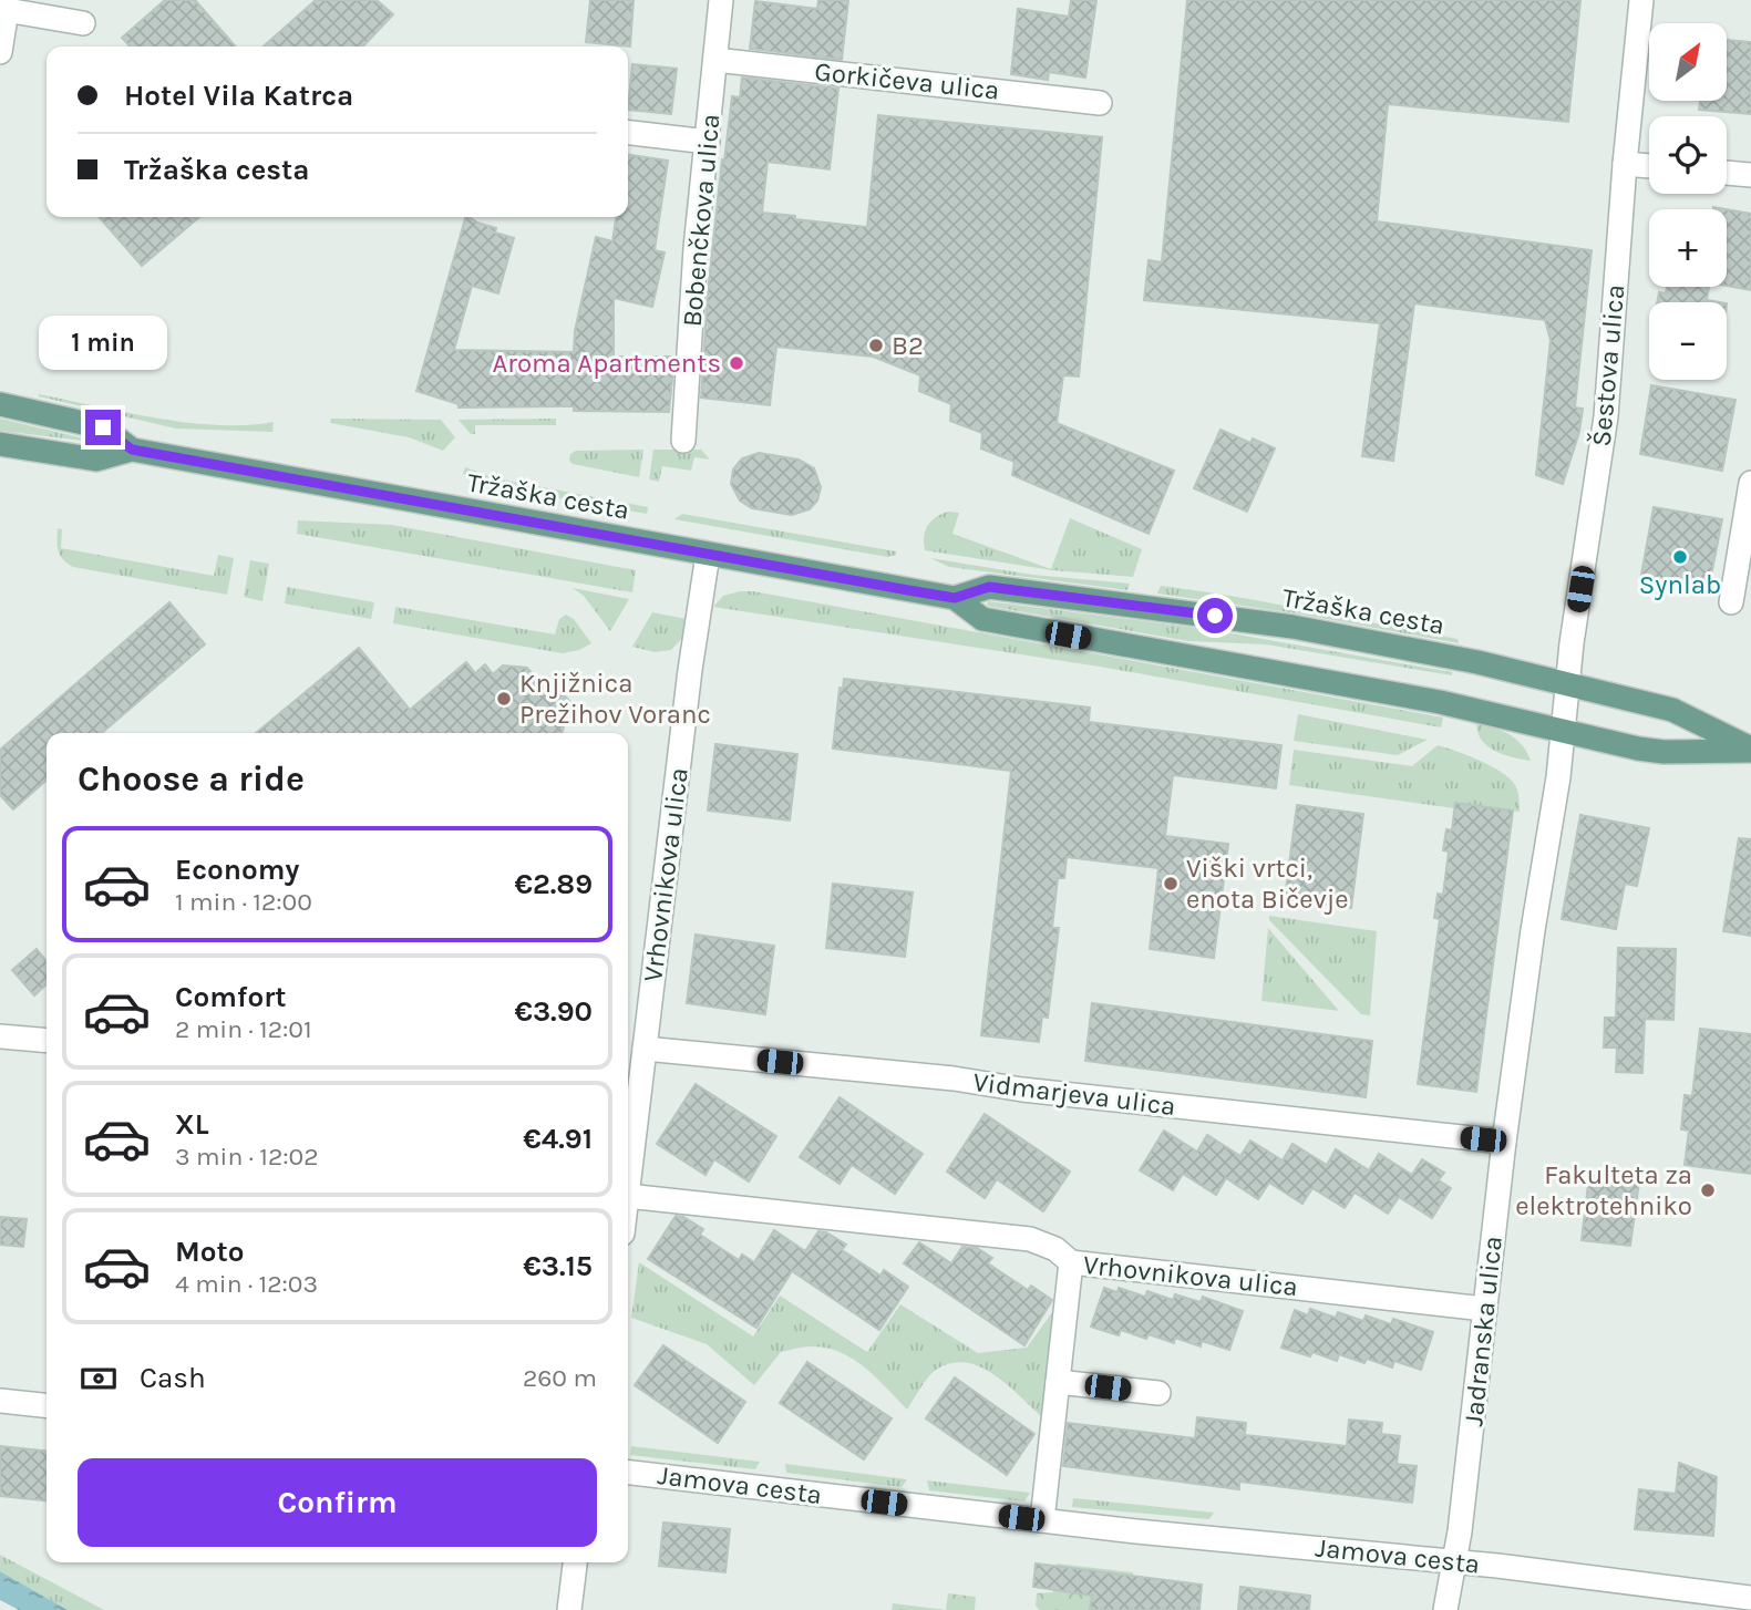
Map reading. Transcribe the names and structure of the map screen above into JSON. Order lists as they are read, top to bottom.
{
  "streets": {
    "main road": ["Tržaška cesta"],
    "street": [
      "Gorkičeva ulica",
      "Bobenčkova ulica",
      "Šestova ulica",
      "Vrhovnikova ulica",
      "Vidmarjeva ulica",
      "Jadranska ulica",
      "Jamova cesta"
    ]
  },
  "crossings": [
    ["Gorkičeva ulica", "Bobenčkova ulica"],
    ["Šestova ulica", "Tržaška cesta"],
    ["Šestova ulica", "Jadranska ulica"],
    ["Tržaška cesta", "Vrhovnikova ulica"],
    ["Tržaška cesta", "Jadranska ulica"],
    ["Vrhovnikova ulica", "Vidmarjeva ulica"],
    ["Vrhovnikova ulica", "Jadranska ulica"],
    ["Vidmarjeva ulica", "Jadranska ulica"],
    ["Jadranska ulica", "Jamova cesta"]
  ],
  "places": [
    "B2",
    "Aroma Apartments",
    "Synlab",
    "Knjižnica Prežihov Voranc",
    "Viški vrtci, enota Bičevje",
    "Fakulteta za elektrotehniko"
  ],
  "north": "top right",
  "page": {
    "map_buttons": ["+", "−"],
    "banner": ["Hotel Vila Katrca", "Tržaška cesta"],
    "bubble": "1 min",
    "heading": "Choose a ride",
    "list": [
      {
        "name": "Economy",
        "note": "1 min · 12:00",
        "value": "€2.89"
      },
      {
        "name": "Comfort",
        "note": "2 min · 12:01",
        "value": "€3.90"
      },
      {
        "name": "XL",
        "note": "3 min · 12:02",
        "value": "€4.91"
      },
      {
        "name": "Moto",
        "note": "4 min · 12:03",
        "value": "€3.15"
      }
    ],
    "pay": ["Cash", "260 m"],
    "buttons": "Confirm"
  }
}
